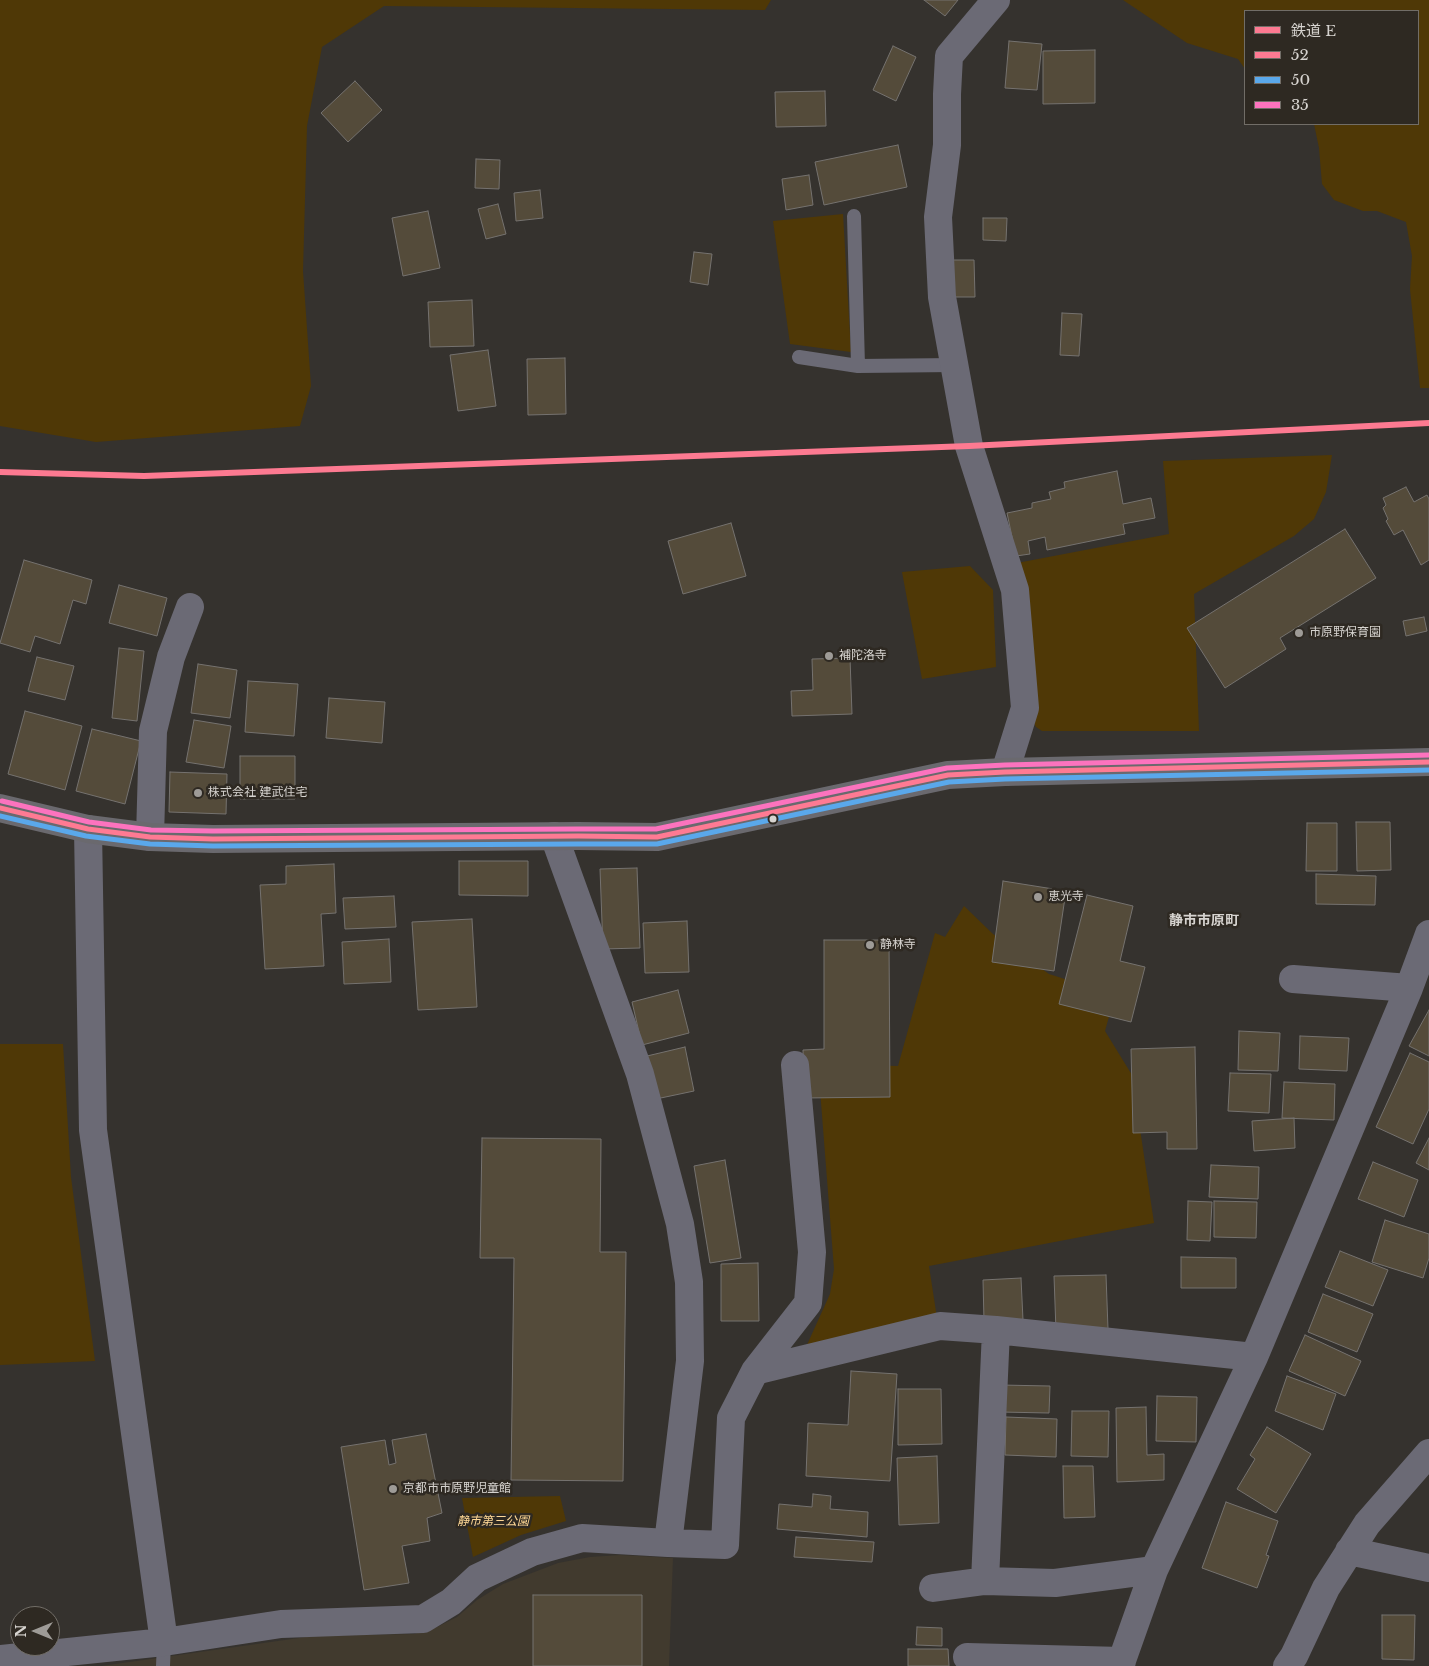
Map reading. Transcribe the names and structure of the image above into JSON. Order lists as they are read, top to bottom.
{
  "districts": ["静市市原町"],
  "parks": ["静市第三公園"],
  "places": [
    "市原野保育園",
    "補陀洛寺",
    "株式会社 建武住宅",
    "恵光寺",
    "静林寺",
    "京都市市原野児童館"
  ],
  "lines": [
    "rail line E",
    "transit line 35",
    "transit line 52",
    "transit line 50"
  ],
  "legend": [
    "鉄道 E",
    "52",
    "50",
    "35"
  ],
  "north": "left"
}
